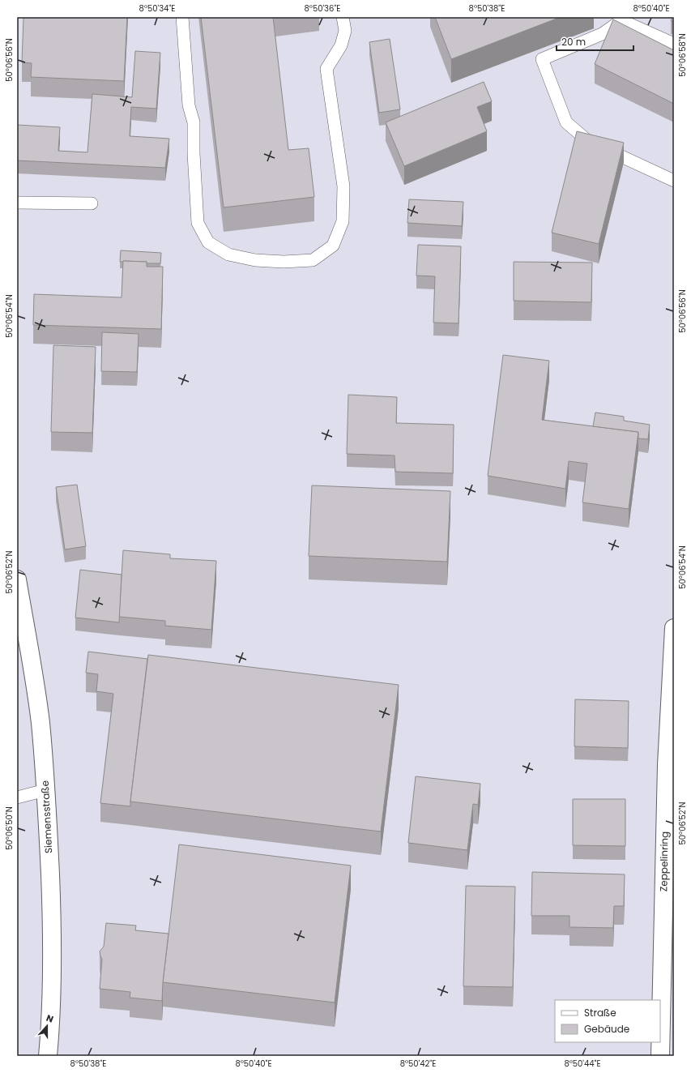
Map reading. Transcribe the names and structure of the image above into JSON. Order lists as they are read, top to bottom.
{
  "streets": {
    "street": ["Siemensstraße", "Zeppelinring"]
  },
  "legend": ["Straße", "Gebäude"],
  "scale_bar": "20 m",
  "north": "top",
  "coordinates": [
    "8°50'34\"E",
    "8°50'36\"E",
    "8°50'38\"E",
    "8°50'40\"E",
    "50°06'58\"N",
    "50°06'56\"N",
    "50°06'54\"N",
    "50°06'52\"N",
    "50°06'50\"N",
    "8°50'42\"E",
    "8°50'44\"E"
  ]
}
